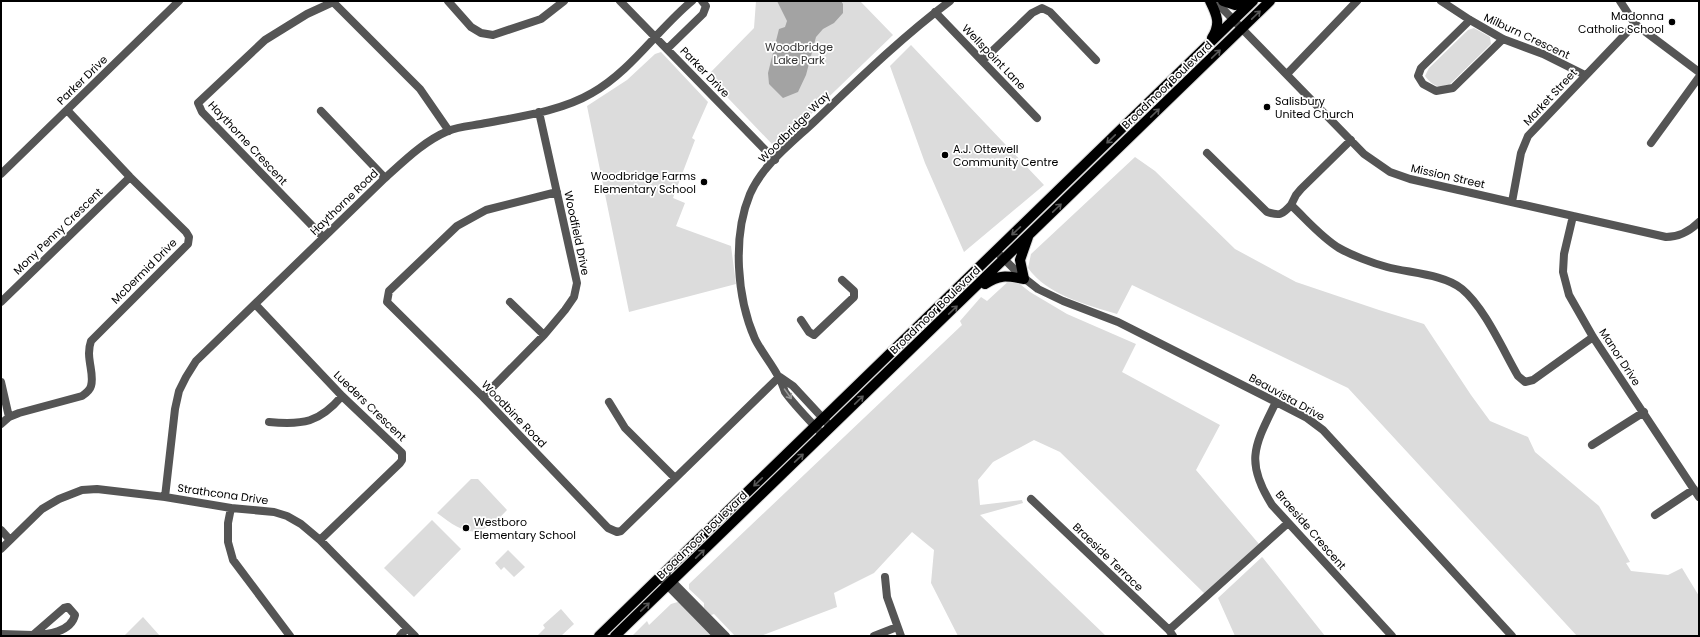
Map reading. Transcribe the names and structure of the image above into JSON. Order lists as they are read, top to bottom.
{
  "streets": {
    "main road": ["Broadmoor Boulevard"],
    "street": [
      "Milburn Crescent",
      "Wellspoint Lane",
      "Parker Drive",
      "Market Street",
      "Woodbridge Way",
      "Haythorne Crescent",
      "Mission Street",
      "Haythorne Road",
      "Mony Penny Crescent",
      "Woodfield Drive",
      "McDermid Drive",
      "Manor Drive",
      "Beauvista Drive",
      "Lueders Crescent",
      "Woodbine Road",
      "Strathcona Drive",
      "Braeside Crescent",
      "Braeside Terrace"
    ]
  },
  "crossings": [
    ["Milburn Crescent", "Market Street"],
    ["Wellspoint Lane", "Woodbridge Way"],
    ["Parker Drive", "Woodbridge Way"],
    ["Parker Drive", "Haythorne Road"],
    ["Parker Drive", "McDermid Drive"],
    ["Broadmoor Boulevard", "Woodbridge Way"],
    ["Broadmoor Boulevard", "Mission Street"],
    ["Broadmoor Boulevard", "Beauvista Drive"],
    ["Market Street", "Mission Street"],
    ["Woodbridge Way", "Woodbine Road"],
    ["Haythorne Crescent", "Haythorne Road"],
    ["Mission Street", "Manor Drive"],
    ["Haythorne Road", "Woodfield Drive"],
    ["Haythorne Road", "Lueders Crescent"],
    ["Haythorne Road", "Strathcona Drive"],
    ["Mony Penny Crescent", "McDermid Drive"],
    ["Woodfield Drive", "Woodbine Road"],
    ["Beauvista Drive", "Braeside Crescent"],
    ["Lueders Crescent", "Strathcona Drive"],
    ["Braeside Crescent", "Braeside Terrace"]
  ],
  "parks": ["Woodbridge Lake Park"],
  "places": [
    "Madonna Catholic School",
    "Salisbury United Church",
    "A.J. Ottewell Community Centre",
    "Woodbridge Farms Elementary School",
    "Westboro Elementary School"
  ]
}
